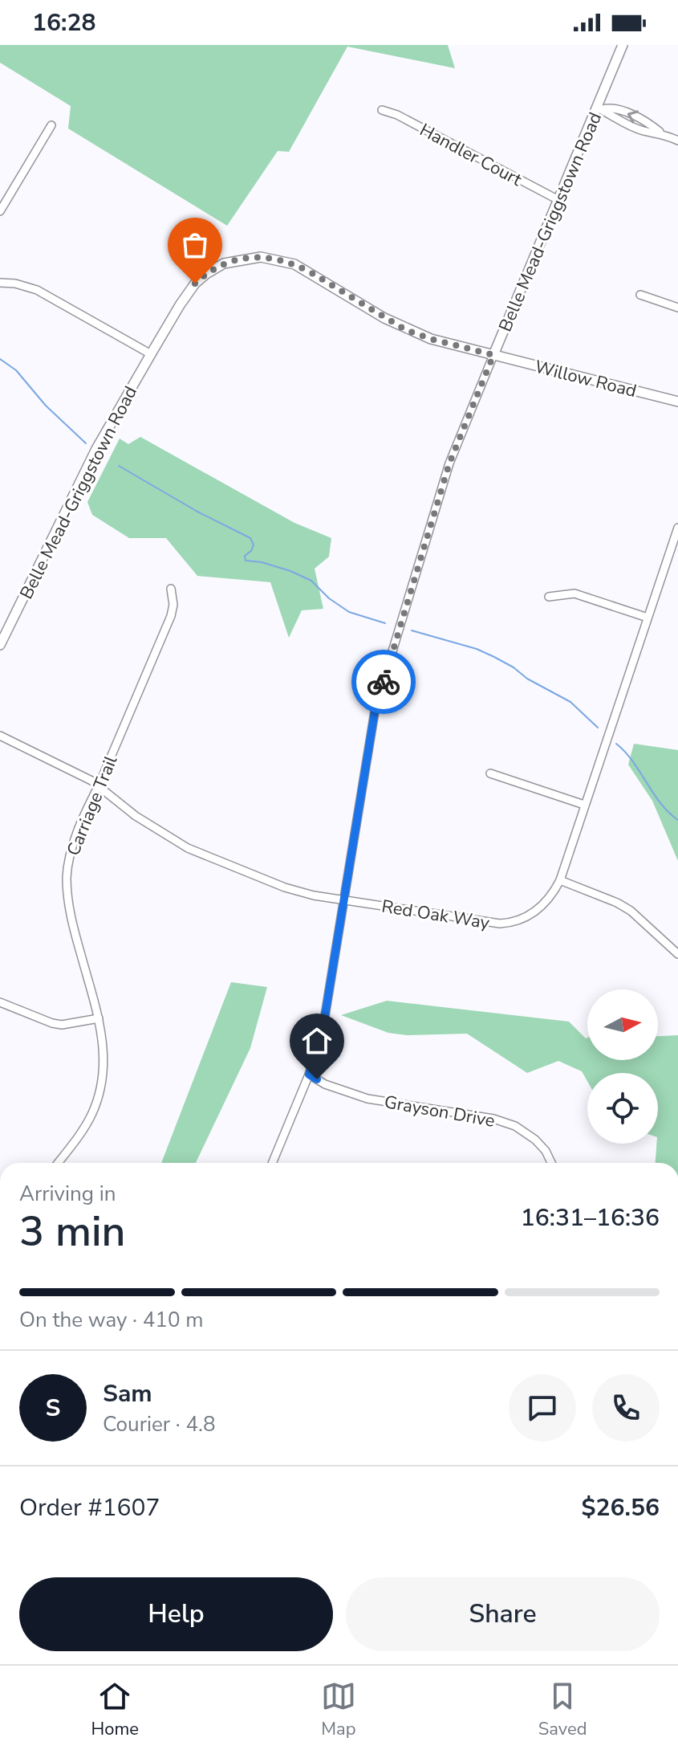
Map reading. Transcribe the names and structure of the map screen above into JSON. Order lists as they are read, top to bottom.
{
  "streets": {
    "street": [
      "Handler Court",
      "Belle Mead-Griggstown Road",
      "Willow Road",
      "Carriage Trail",
      "Red Oak Way",
      "Grayson Drive"
    ]
  },
  "crossings": [
    ["Handler Court", "Belle Mead-Griggstown Road"],
    ["Belle Mead-Griggstown Road", "Willow Road"],
    ["Carriage Trail", "Red Oak Way"]
  ],
  "north": "right",
  "page": {
    "status": "16:28",
    "heading": ["3 min", "Arriving in", "16:31–16:36"],
    "panel": [
      "Sam",
      "Courier · 4.8",
      "Order #1607",
      "$26.56"
    ],
    "bar": "On the way · 410 m",
    "round": "S",
    "buttons": ["Help", "Share"],
    "tabs": ["Home", "Map", "Saved"]
  }
}
